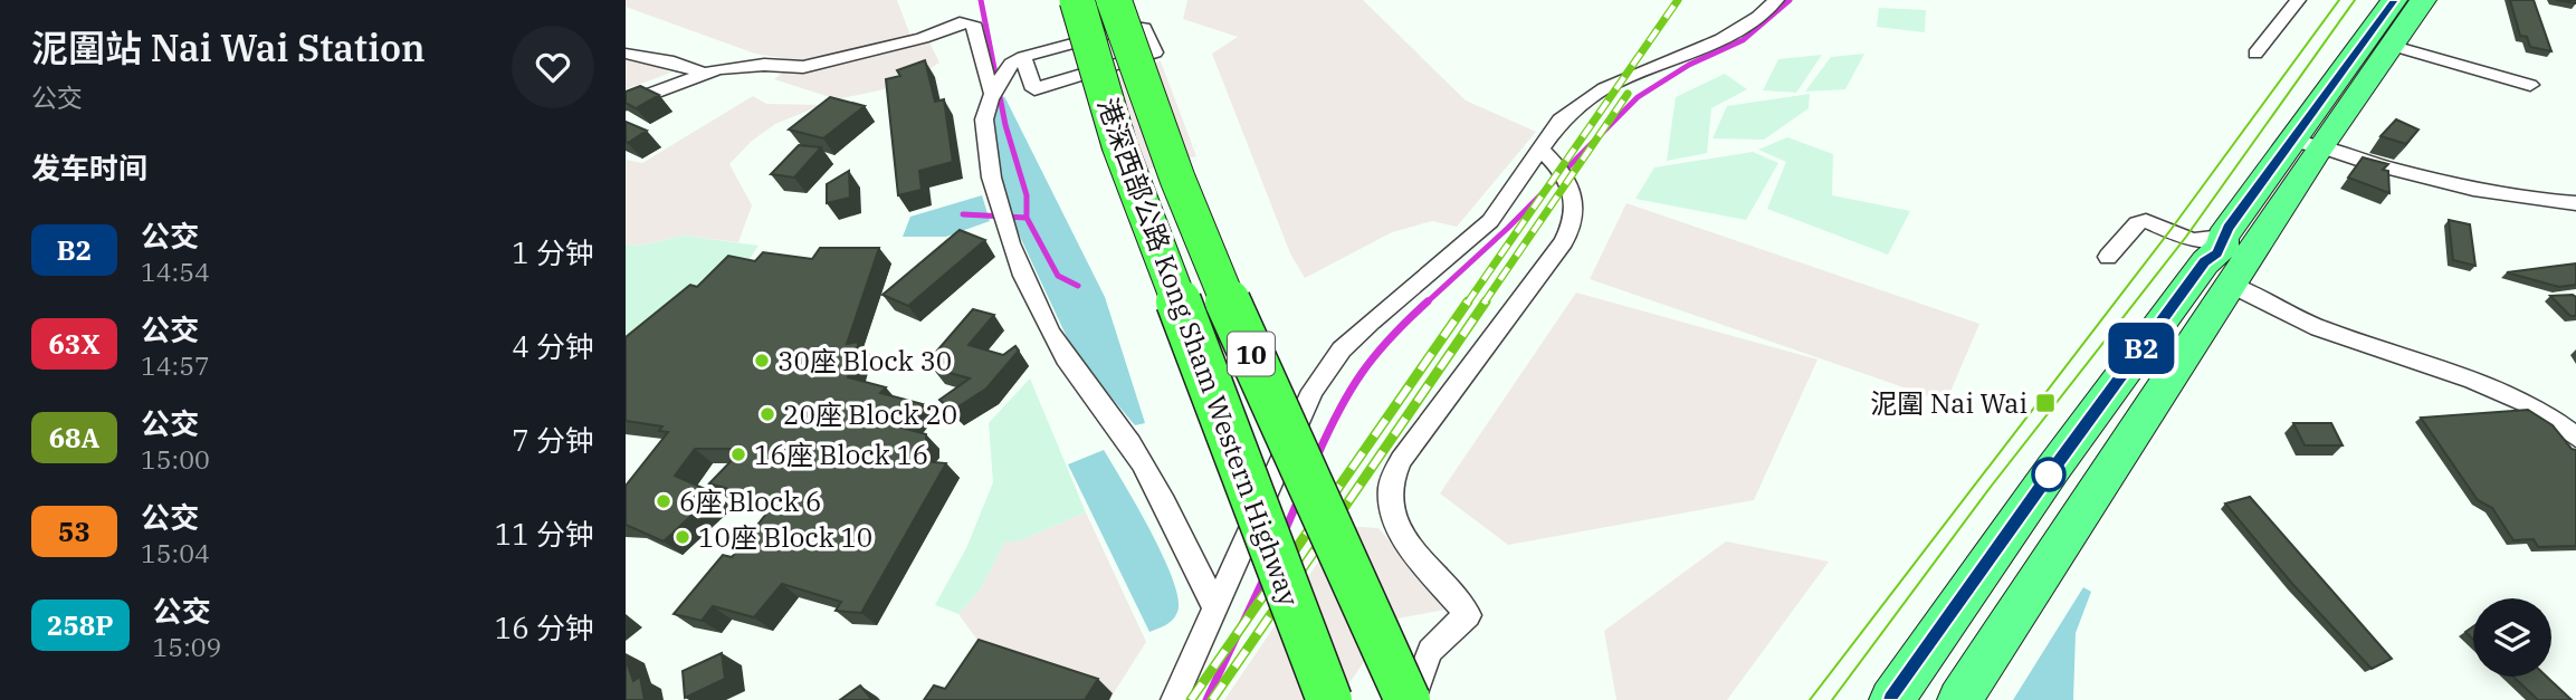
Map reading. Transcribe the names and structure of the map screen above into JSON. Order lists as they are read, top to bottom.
{
  "streets": {
    "highway": ["港深西部公路 Kong Sham Western Highway", "10"]
  },
  "places": {
    "other": [
      "30座 Block 30",
      "20座 Block 20",
      "16座 Block 16",
      "6座 Block 6",
      "10座 Block 10"
    ],
    "transit": ["泥圍 Nai Wai"]
  },
  "lines": ["bus line B2"],
  "page": {
    "heading": [
      ["泥圍站 Nai Wai Station", "公交"],
      "发车时间"
    ],
    "on_map": "B2",
    "list": [
      {
        "mark": "B2",
        "name": "公交",
        "note": "14:54",
        "value": "1 分钟"
      },
      {
        "mark": "63X",
        "name": "公交",
        "note": "14:57",
        "value": "4 分钟"
      },
      {
        "mark": "68A",
        "name": "公交",
        "note": "15:00",
        "value": "7 分钟"
      },
      {
        "mark": "53",
        "name": "公交",
        "note": "15:04",
        "value": "11 分钟"
      },
      {
        "mark": "258P",
        "name": "公交",
        "note": "15:09",
        "value": "16 分钟"
      }
    ]
  }
}
